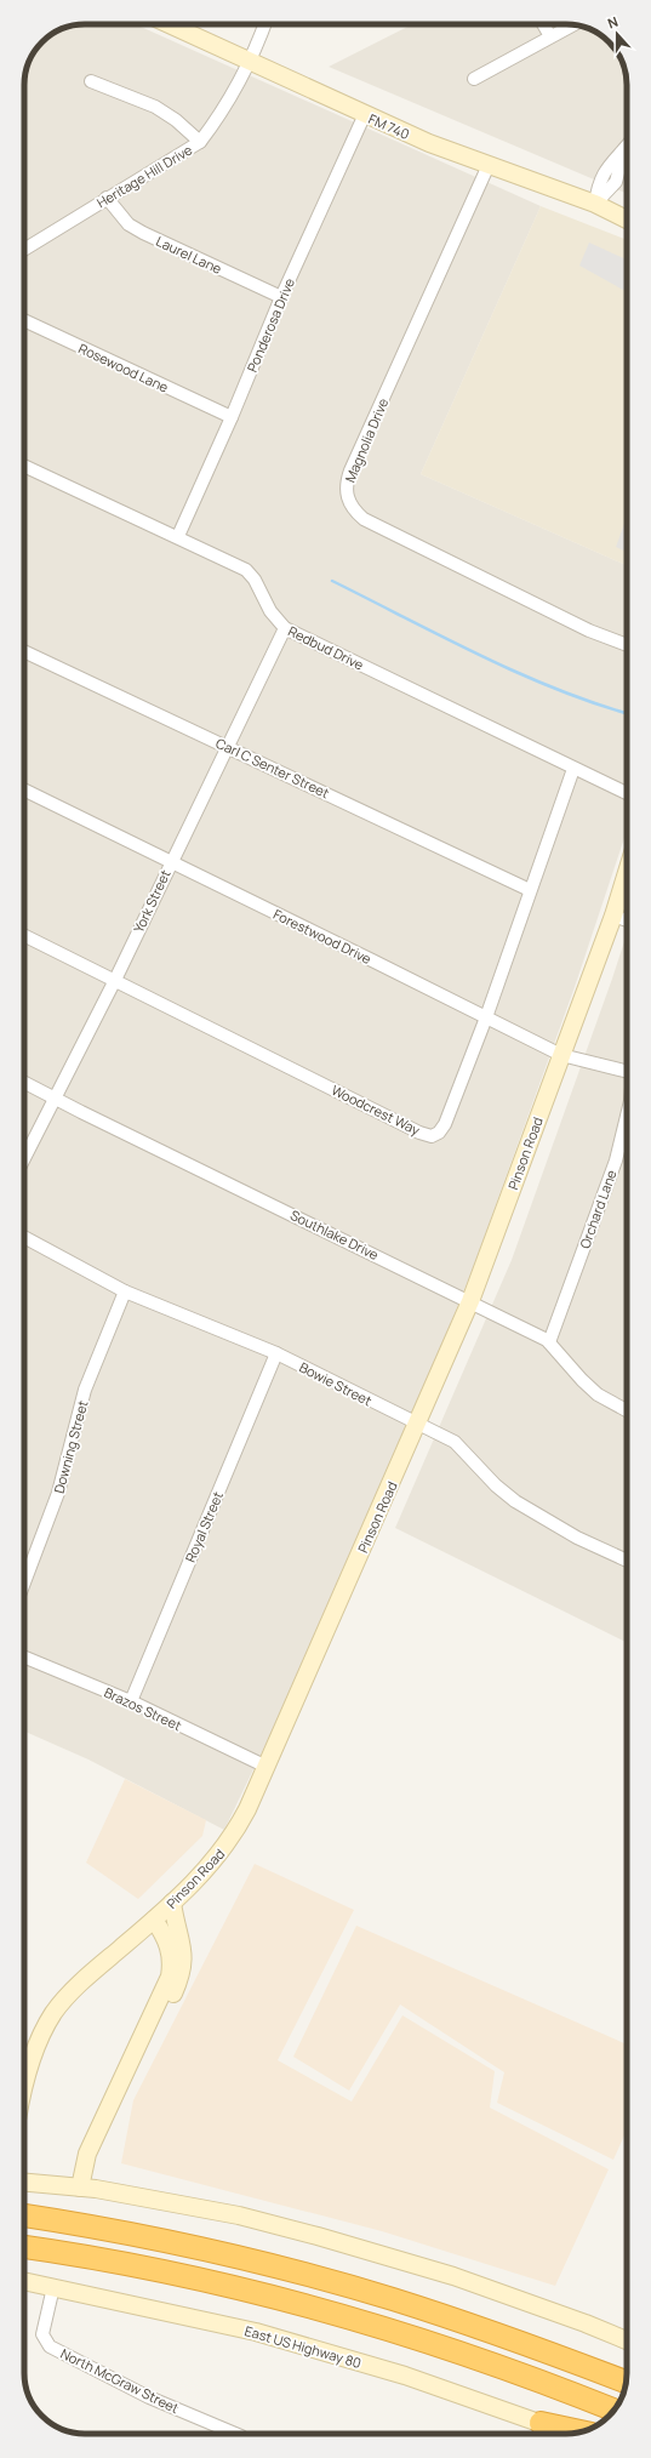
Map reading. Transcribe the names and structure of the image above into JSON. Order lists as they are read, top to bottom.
{
  "streets": {
    "main road": ["FM 740", "Pinson Road", "East US Highway 80"],
    "street": [
      "Heritage Hill Drive",
      "Laurel Lane",
      "Ponderosa Drive",
      "Rosewood Lane",
      "Magnolia Drive",
      "Redbud Drive",
      "Carl C Senter Street",
      "York Street",
      "Forestwood Drive",
      "Woodcrest Way",
      "Orchard Lane",
      "Southlake Drive",
      "Bowie Street",
      "Downing Street",
      "Royal Street",
      "Brazos Street",
      "North McGraw Street"
    ]
  },
  "crossings": [
    ["FM 740", "Heritage Hill Drive"],
    ["FM 740", "Ponderosa Drive"],
    ["FM 740", "Magnolia Drive"],
    ["Heritage Hill Drive", "Laurel Lane"],
    ["Laurel Lane", "Ponderosa Drive"],
    ["Ponderosa Drive", "Rosewood Lane"],
    ["Ponderosa Drive", "Redbud Drive"],
    ["Redbud Drive", "York Street"],
    ["Redbud Drive", "Woodcrest Way"],
    ["Carl C Senter Street", "York Street"],
    ["Carl C Senter Street", "Woodcrest Way"],
    ["York Street", "Forestwood Drive"],
    ["York Street", "Woodcrest Way"],
    ["York Street", "Southlake Drive"],
    ["Forestwood Drive", "Woodcrest Way"],
    ["Forestwood Drive", "Pinson Road"],
    ["Pinson Road", "Southlake Drive"],
    ["Pinson Road", "Bowie Street"],
    ["Pinson Road", "Brazos Street"],
    ["Orchard Lane", "Southlake Drive"],
    ["Bowie Street", "Downing Street"],
    ["Bowie Street", "Royal Street"],
    ["Royal Street", "Brazos Street"],
    ["East US Highway 80", "North McGraw Street"]
  ],
  "north": "top"
}
